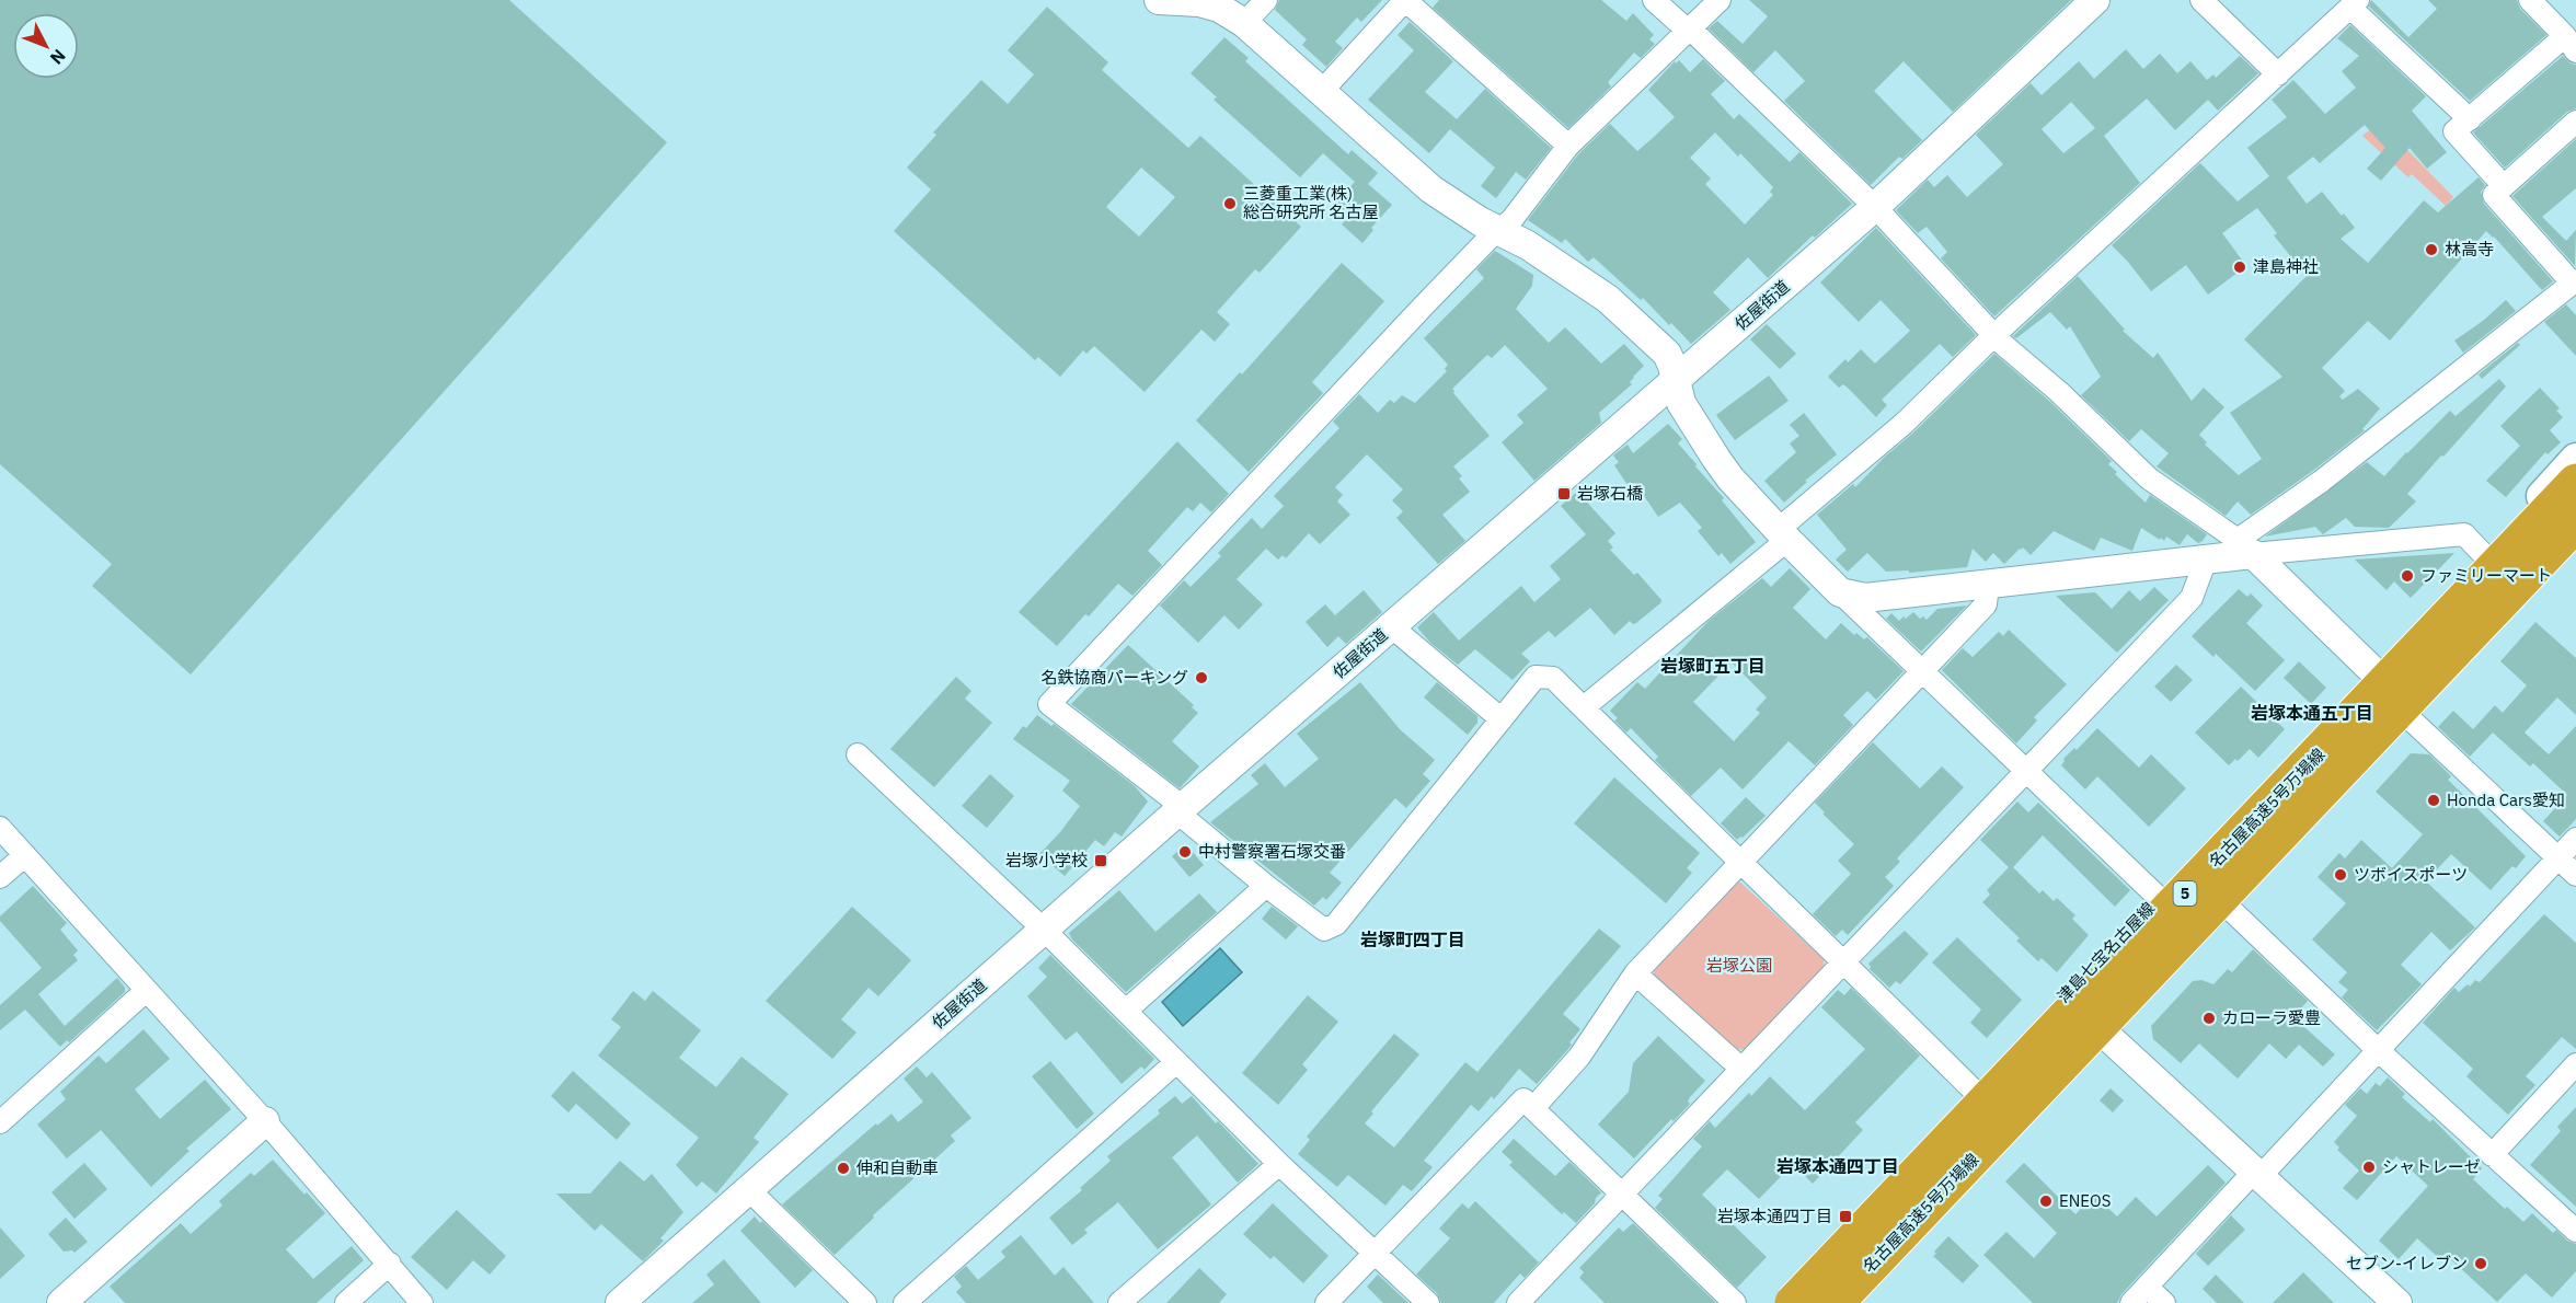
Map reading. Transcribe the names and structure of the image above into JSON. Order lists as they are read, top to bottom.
{
  "streets": {
    "highway": ["名古屋高速5号万場線", "5"],
    "main road": ["津島七宝名古屋線"],
    "street": ["佐屋街道"]
  },
  "districts": [
    "岩塚町五丁目",
    "岩塚本通五丁目",
    "岩塚町四丁目",
    "岩塚本通四丁目"
  ],
  "parks": ["岩塚公園"],
  "places": {
    "other": [
      "三菱重工業(株) 総合研究所 名古屋",
      "林高寺",
      "津島神社",
      "ファミリーマート",
      "名鉄協商パーキング",
      "Honda Cars愛知",
      "中村警察署石塚交番",
      "ツボイスポーツ",
      "カローラ愛豊",
      "シャトレーゼ",
      "伸和自動車",
      "ENEOS",
      "セブン-イレブン"
    ],
    "transit": ["岩塚石橋", "岩塚小学校", "岩塚本通四丁目"]
  },
  "north": "bottom right"
}
